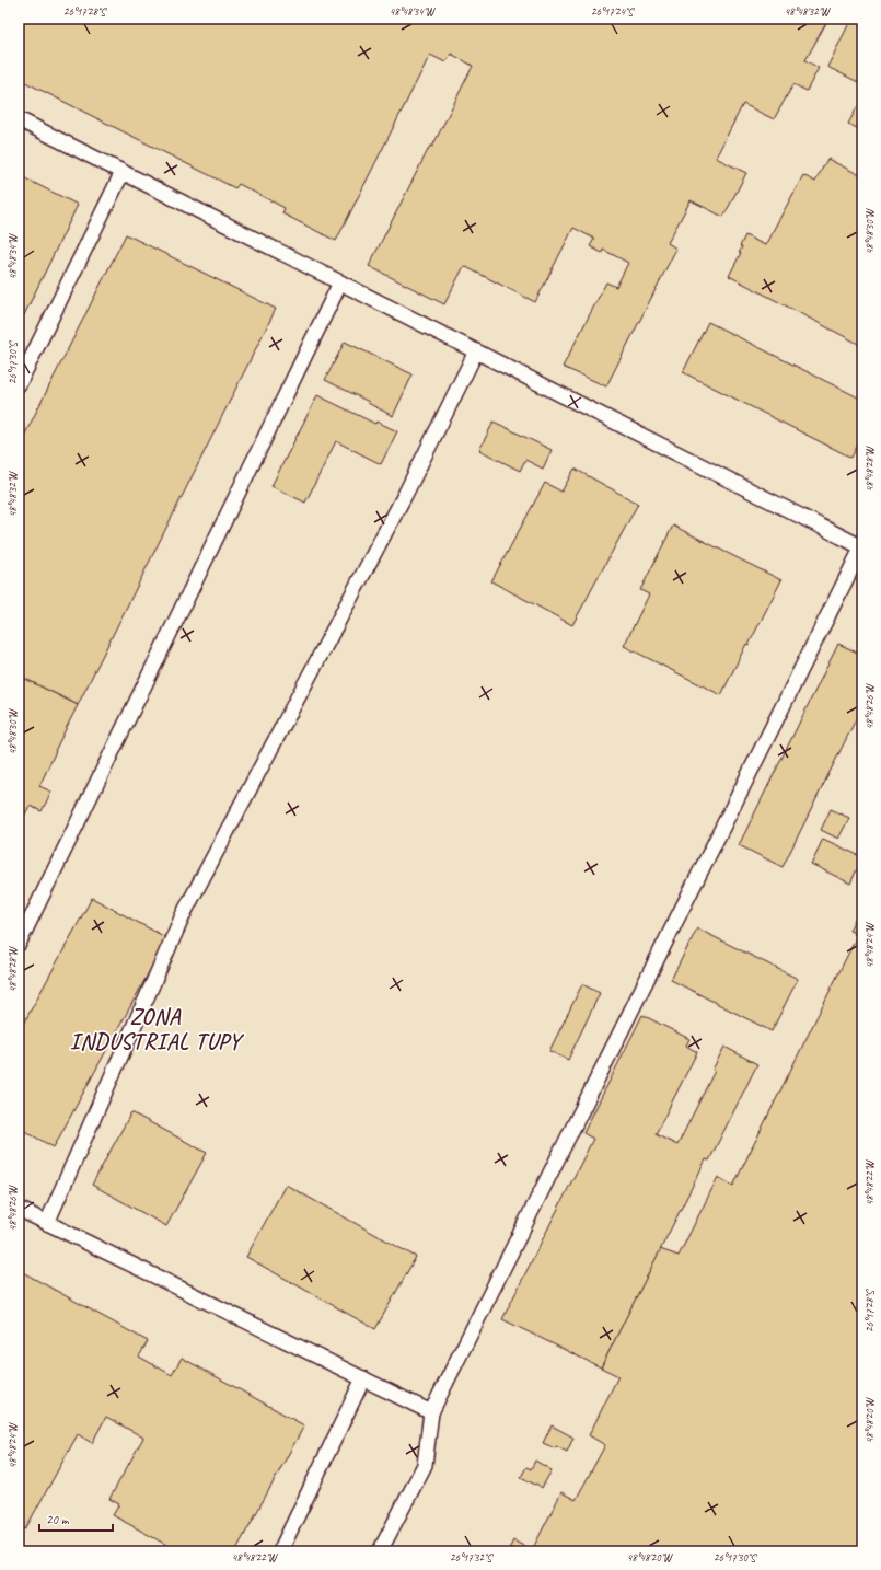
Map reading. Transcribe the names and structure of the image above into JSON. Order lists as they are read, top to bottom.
{
  "districts": ["ZONA INDUSTRIAL TUPY"],
  "scale_bar": "20 m",
  "coordinates": [
    "26°17'28\"S",
    "48°48'34\"W",
    "26°17'24\"S",
    "48°48'32\"W",
    "48°48'30\"W",
    "26°17'30\"S",
    "48°48'28\"W",
    "48°48'26\"W",
    "48°48'24\"W",
    "48°48'22\"W",
    "48°48'20\"W",
    "26°17'32\"S"
  ]
}
